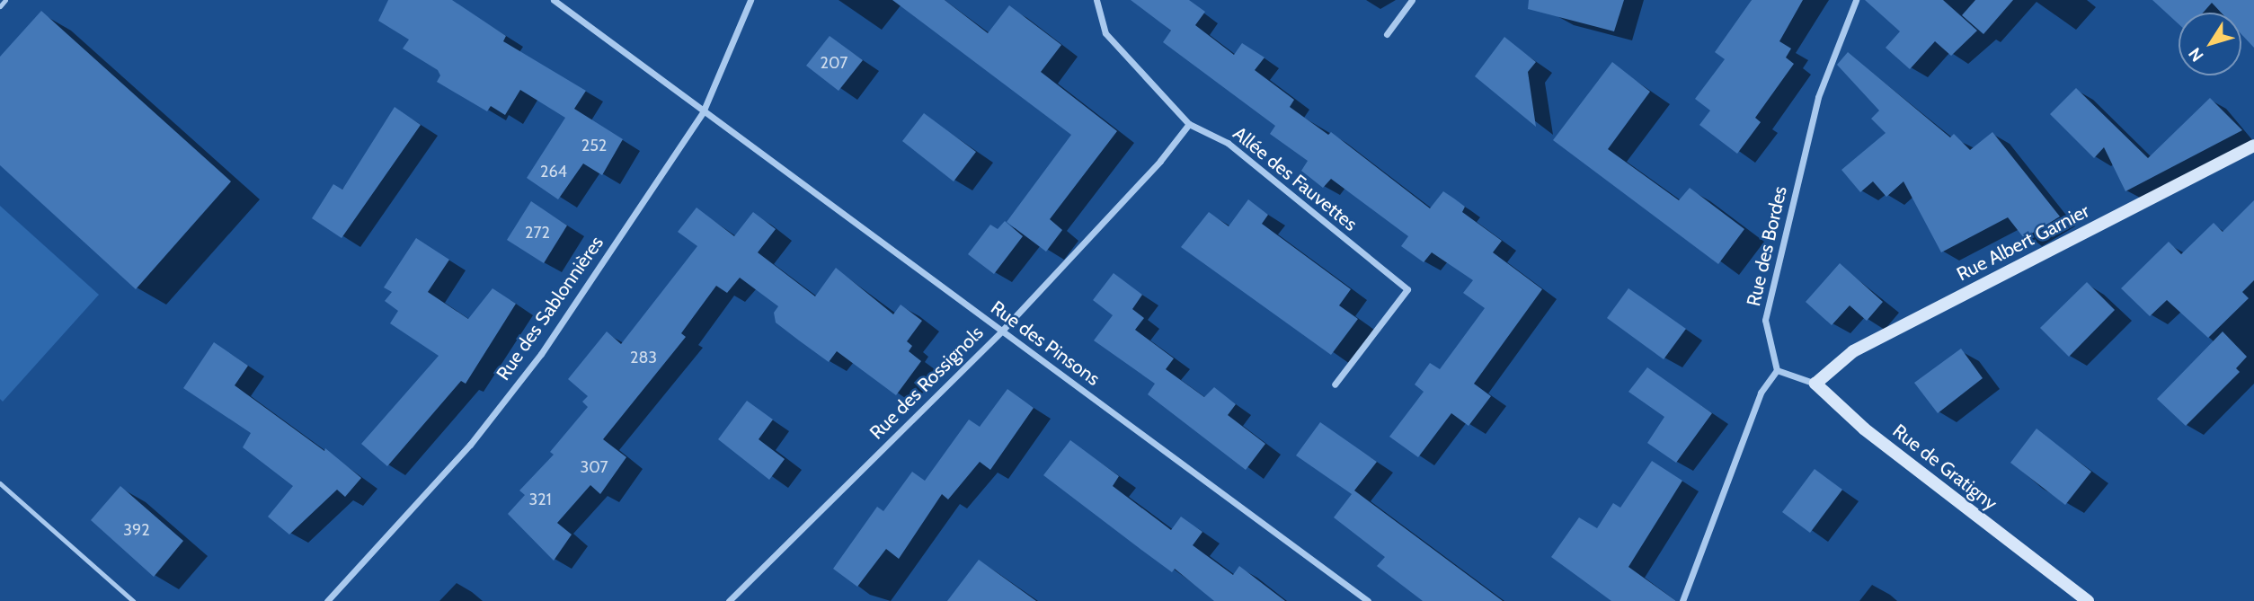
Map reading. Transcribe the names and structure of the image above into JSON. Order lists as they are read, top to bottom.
{
  "streets": {
    "street": [
      "Allée des Fauvettes",
      "Rue Albert Garnier",
      "Rue des Bordes",
      "Rue des Sablonnières",
      "Rue des Pinsons",
      "Rue des Rossignols",
      "Rue de Gratigny"
    ]
  },
  "crossings": [
    ["Allée des Fauvettes", "Rue des Rossignols"],
    ["Rue Albert Garnier", "Rue de Gratigny"],
    ["Rue des Bordes", "Rue de Gratigny"],
    ["Rue des Sablonnières", "Rue des Pinsons"],
    ["Rue des Pinsons", "Rue des Rossignols"]
  ],
  "house_numbers": [
    "207",
    "252",
    "264",
    "272",
    "283",
    "307",
    "321",
    "392"
  ],
  "north": "bottom left"
}
